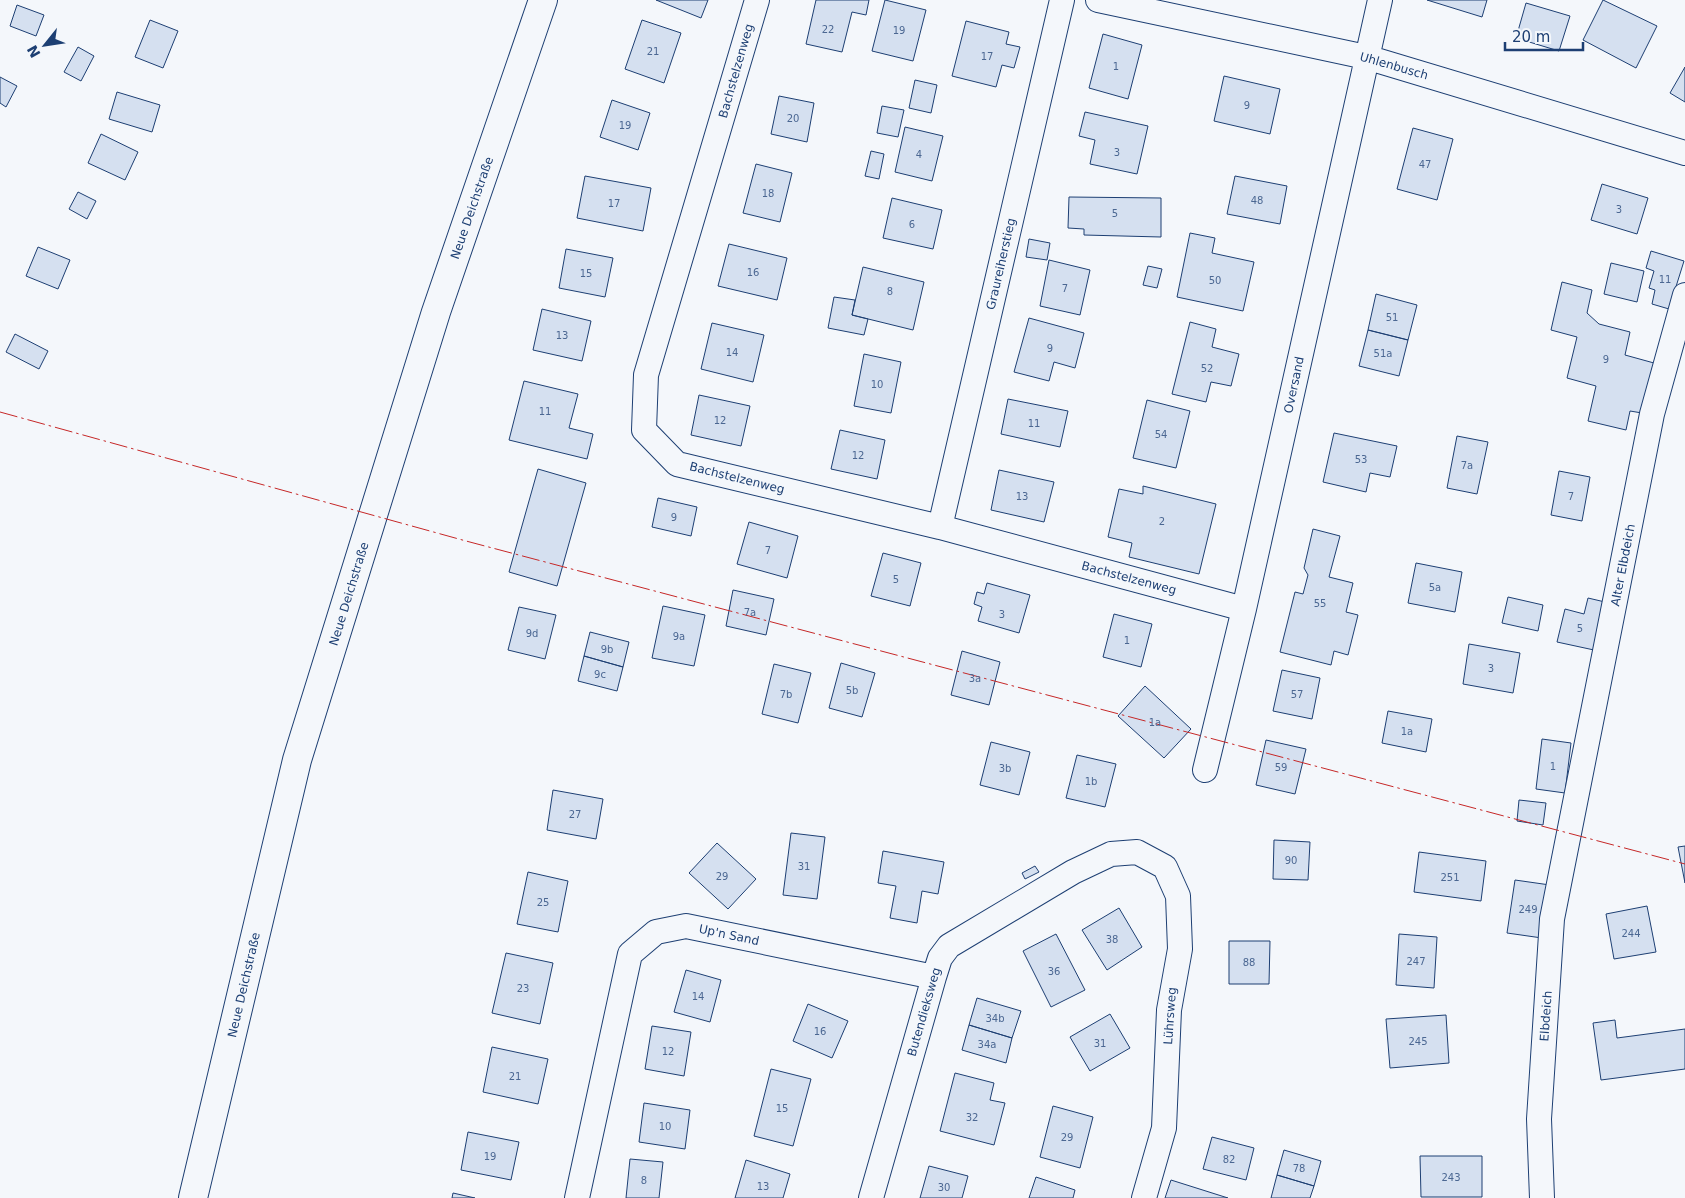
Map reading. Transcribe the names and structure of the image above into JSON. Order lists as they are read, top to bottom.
{
  "streets": {
    "street": [
      "Uhlenbusch",
      "Bachstelzenweg",
      "Neue Deichstraße",
      "Graureiherstieg",
      "Oversand",
      "Alter Elbdeich",
      "Up'n Sand",
      "Butendieksweg",
      "Lührsweg",
      "Elbdeich"
    ]
  },
  "crossings": [
    ["Uhlenbusch", "Oversand"],
    ["Bachstelzenweg", "Graureiherstieg"],
    ["Bachstelzenweg", "Oversand"],
    ["Alter Elbdeich", "Elbdeich"],
    ["Up'n Sand", "Butendieksweg"],
    ["Butendieksweg", "Lührsweg"]
  ],
  "house_numbers": [
    "22",
    "19",
    "21",
    "17",
    "1",
    "9",
    "20",
    "19",
    "3",
    "4",
    "47",
    "18",
    "48",
    "17",
    "3",
    "5",
    "6",
    "16",
    "15",
    "11",
    "50",
    "7",
    "8",
    "51",
    "13",
    "9",
    "14",
    "51a",
    "9",
    "52",
    "10",
    "11",
    "12",
    "11",
    "54",
    "12",
    "53",
    "7a",
    "13",
    "7",
    "9",
    "2",
    "7",
    "5",
    "5a",
    "55",
    "7a",
    "3",
    "5",
    "9d",
    "9a",
    "1",
    "9b",
    "3",
    "9c",
    "3a",
    "5b",
    "7b",
    "57",
    "1a",
    "1a",
    "1",
    "59",
    "3b",
    "1b",
    "27",
    "90",
    "31",
    "29",
    "251",
    "25",
    "249",
    "244",
    "38",
    "247",
    "88",
    "36",
    "23",
    "14",
    "34b",
    "16",
    "245",
    "31",
    "34a",
    "12",
    "21",
    "15",
    "32",
    "10",
    "29",
    "19",
    "82",
    "78",
    "243",
    "8",
    "13",
    "30"
  ],
  "scale_bar": "20 m",
  "north": "bottom left"
}
